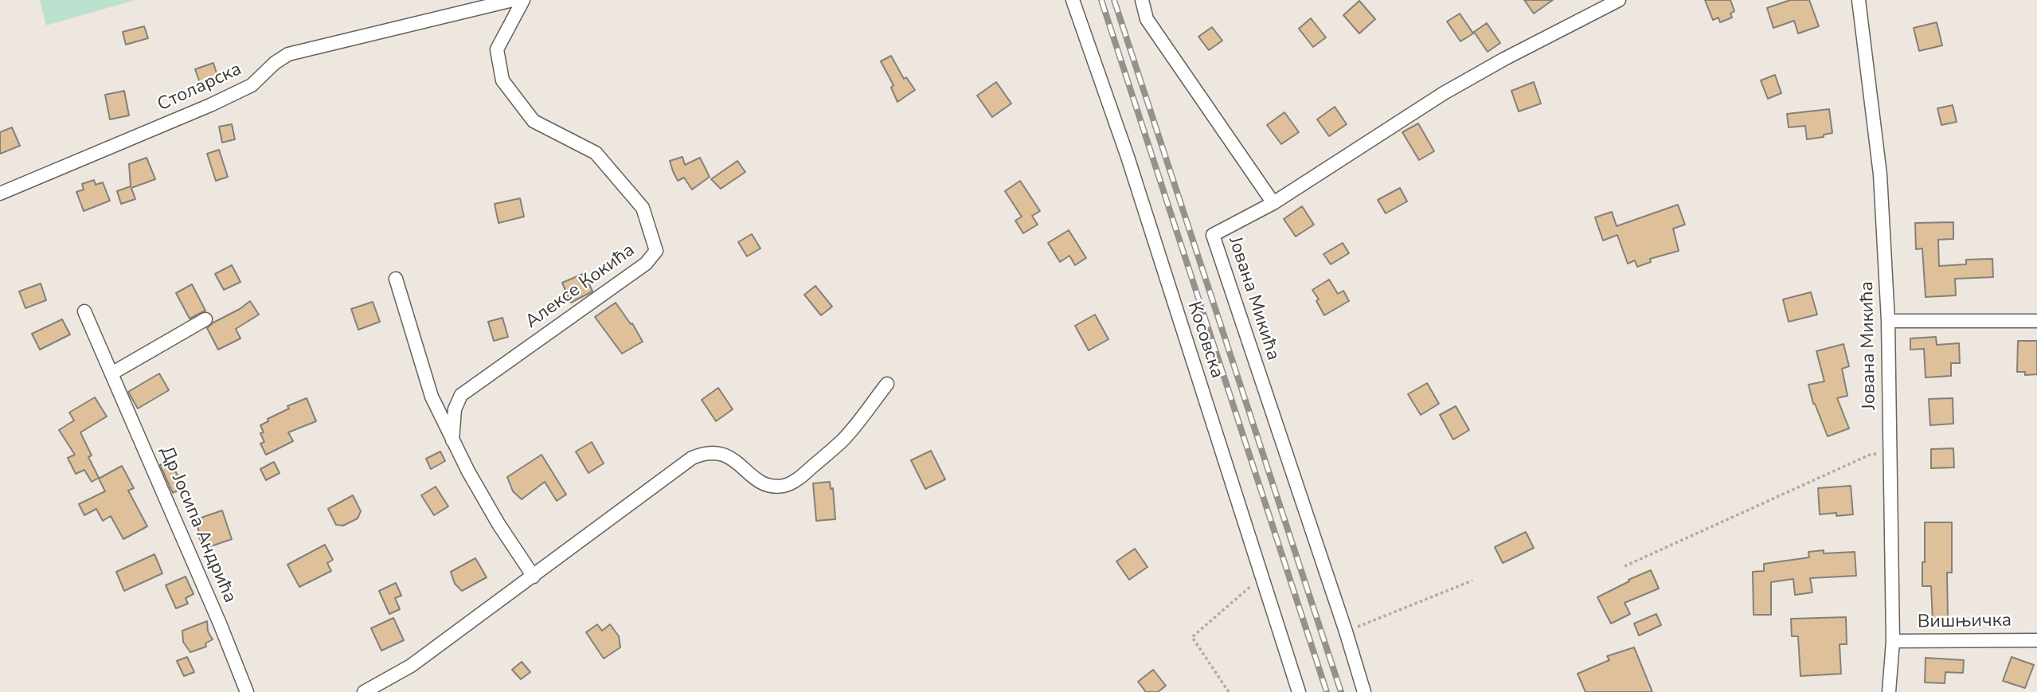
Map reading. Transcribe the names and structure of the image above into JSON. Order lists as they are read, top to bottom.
{
  "streets": {
    "street": [
      "Столарска",
      "Алексе Кокића",
      "Јована Микића",
      "Косовска",
      "Др Јосипа Андрића",
      "Вишњичка"
    ]
  },
  "crossings": [
    ["Јована Микића", "Вишњичка"]
  ]
}
